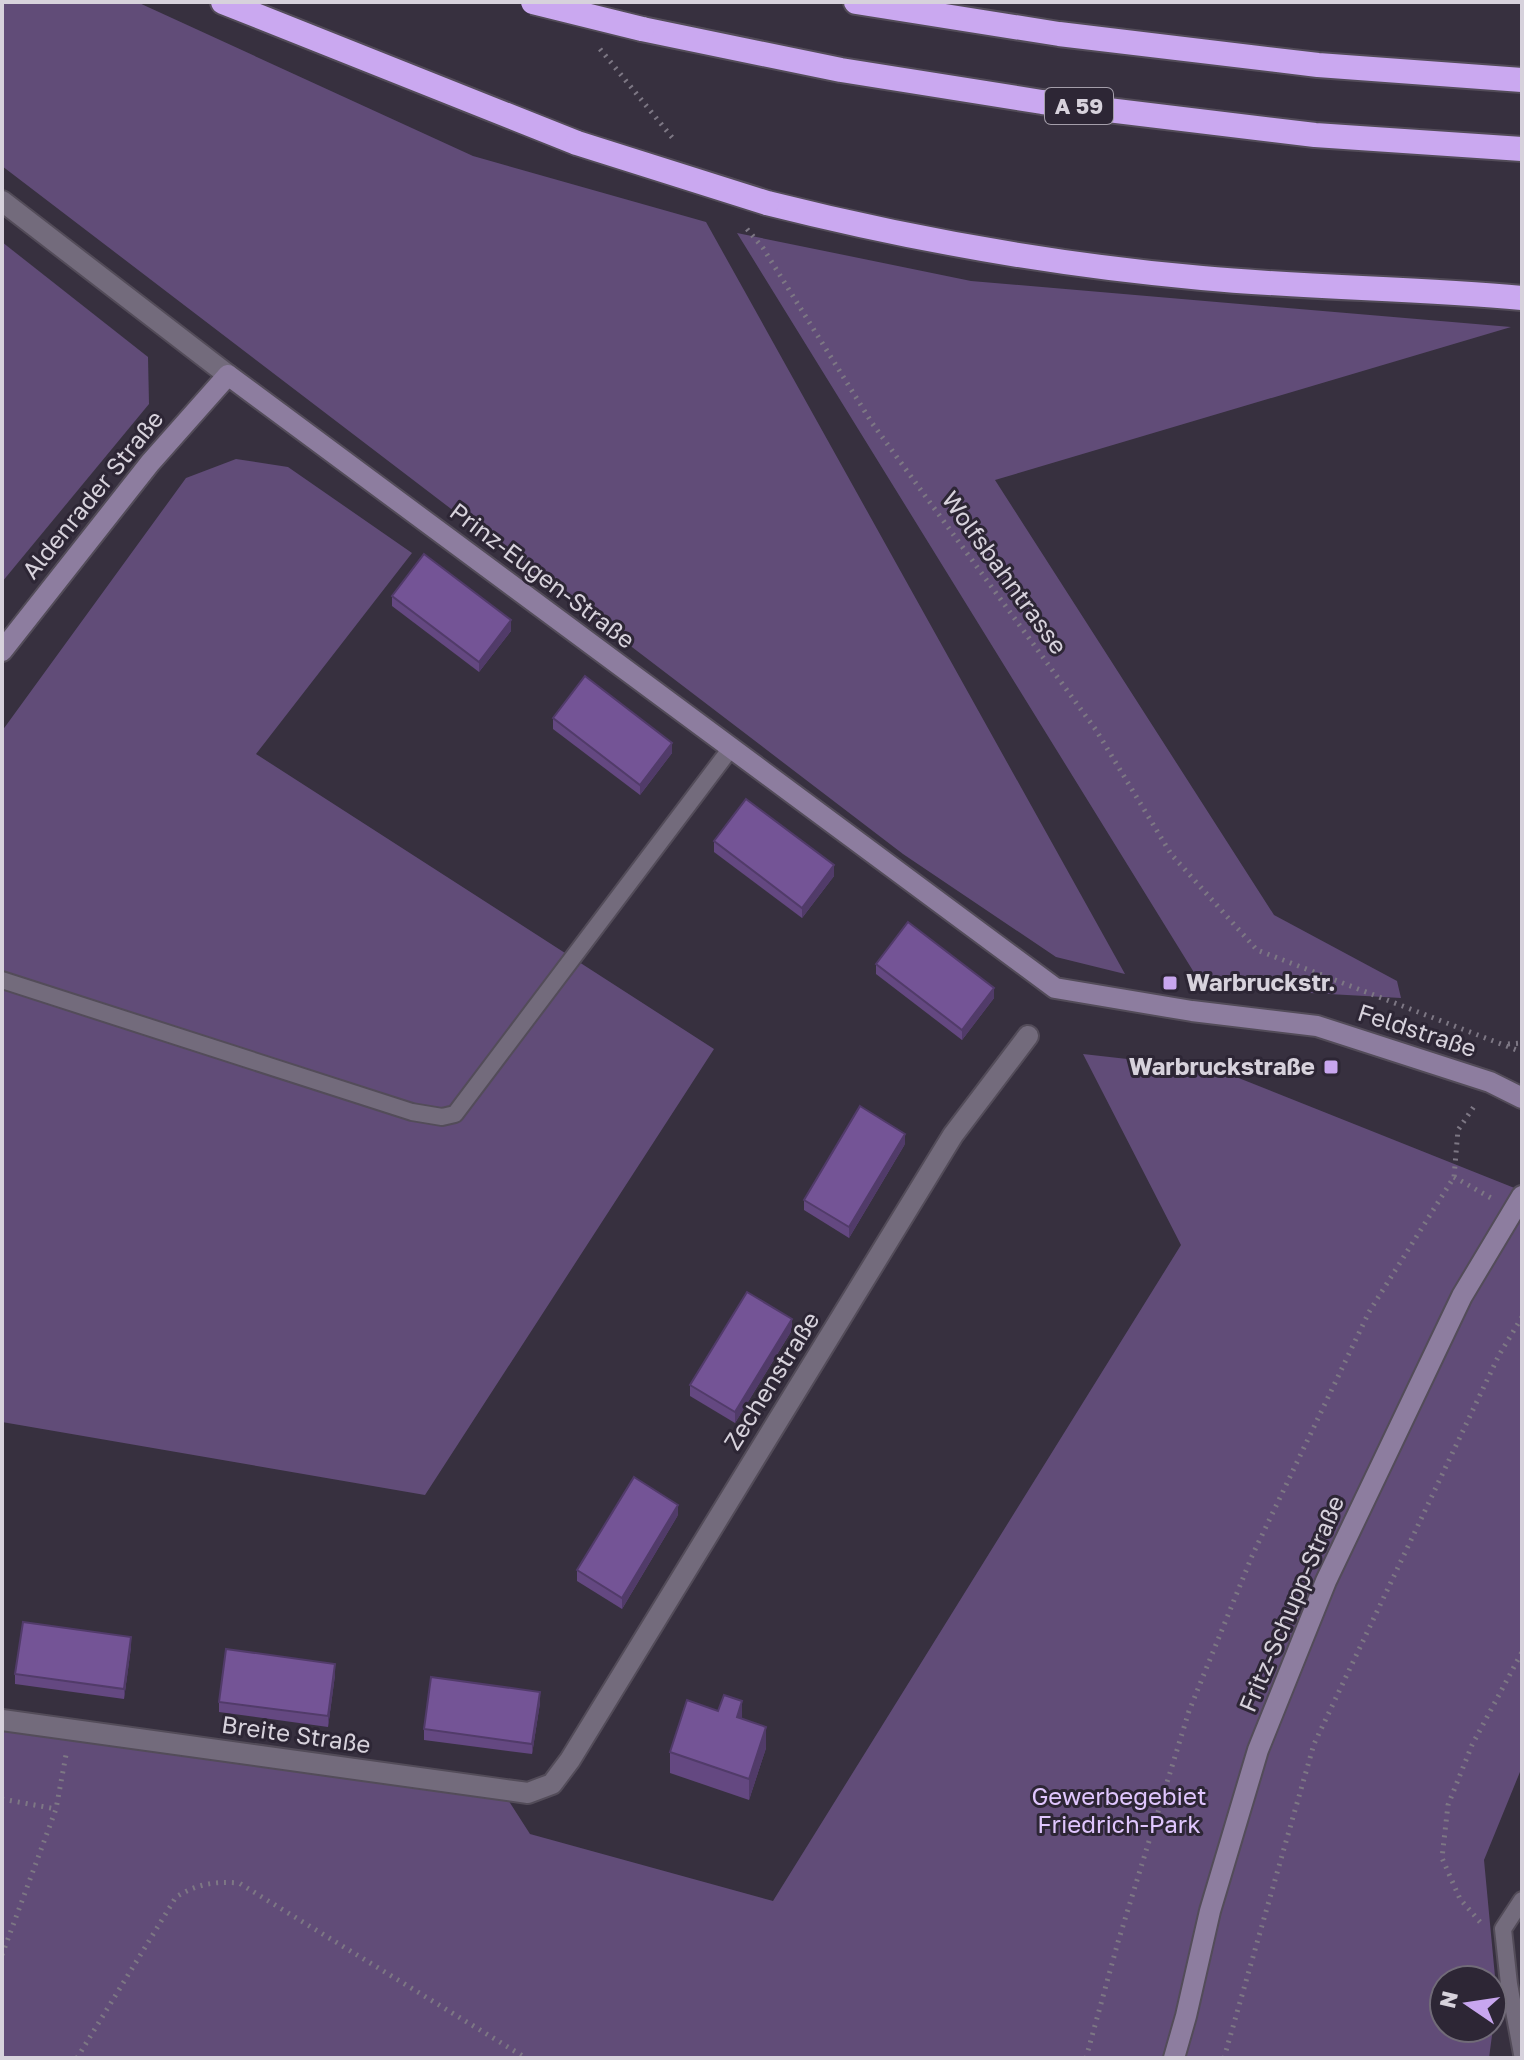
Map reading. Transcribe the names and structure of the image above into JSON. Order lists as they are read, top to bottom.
{
  "streets": {
    "highway": ["A 59"],
    "street": [
      "Aldenrader Straße",
      "Prinz-Eugen-Straße",
      "Feldstraße",
      "Zechenstraße",
      "Fritz-Schupp-Straße",
      "Breite Straße"
    ],
    "path": ["Wolfsbahntrasse"]
  },
  "crossings": [
    ["Aldenrader Straße", "Prinz-Eugen-Straße"],
    ["Prinz-Eugen-Straße", "Feldstraße"],
    ["Zechenstraße", "Breite Straße"]
  ],
  "parks": ["Gewerbegebiet Friedrich-Park"],
  "places": {
    "transit": ["Warbruckstr.", "Warbruckstraße"]
  },
  "north": "left"
}
